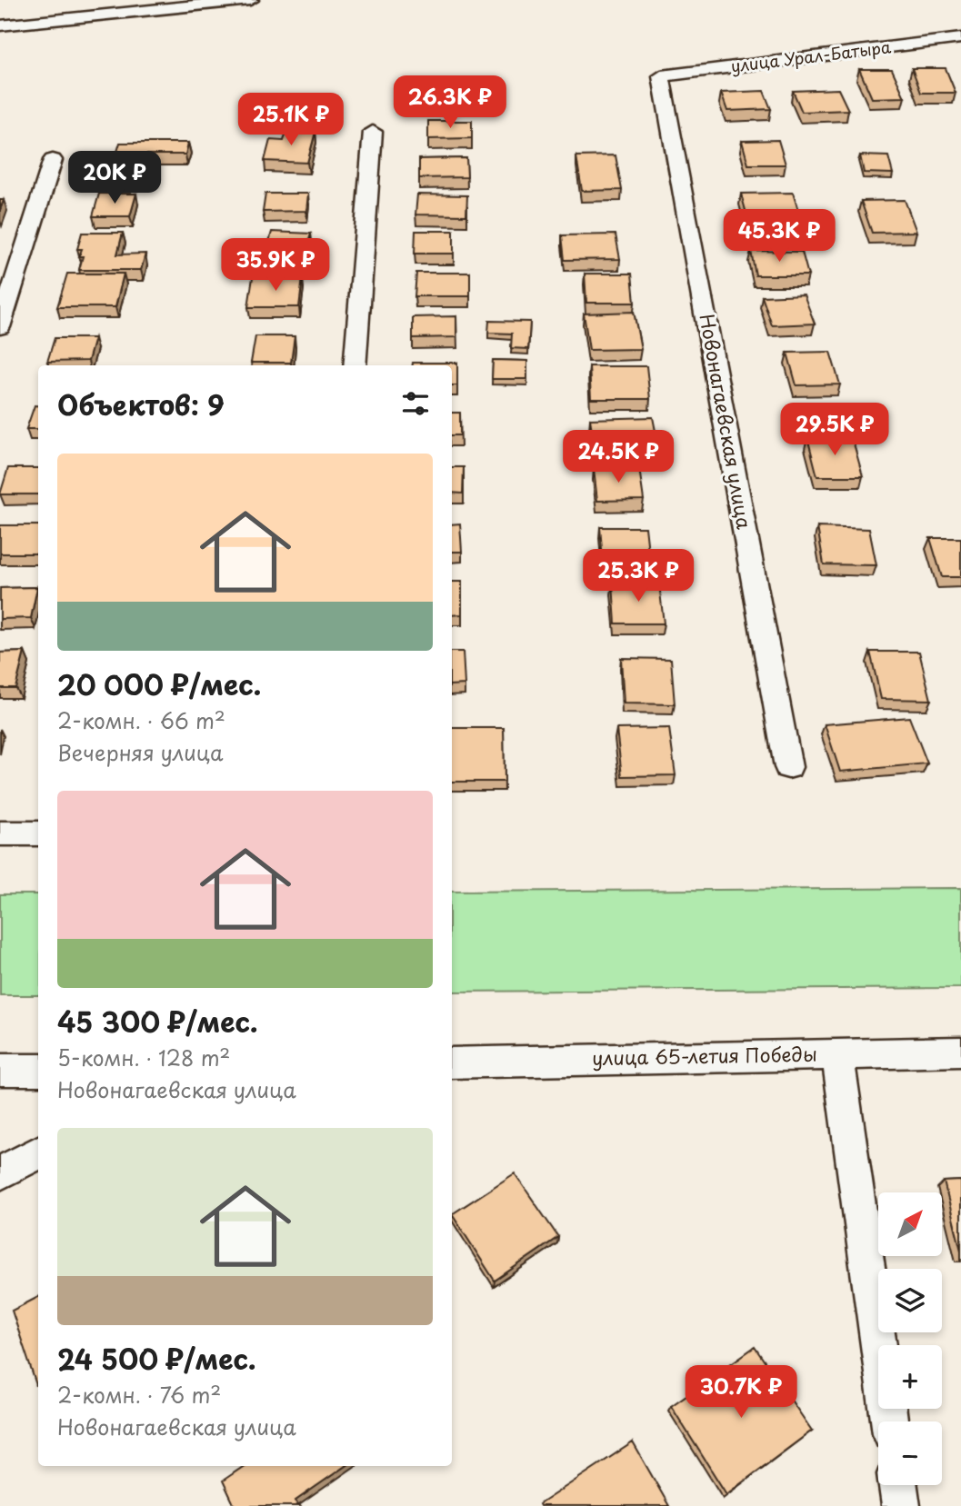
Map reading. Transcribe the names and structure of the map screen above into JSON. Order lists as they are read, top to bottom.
{
  "streets": {
    "street": ["улица Урал-Батыра", "Новонагаевская улица", "улица 65-летия Победы"]
  },
  "crossings": [
    ["улица Урал-Батыра", "Новонагаевская улица"]
  ],
  "north": "top right",
  "page": {
    "price": [
      "26.3K ₽",
      "25.1K ₽",
      "20K ₽",
      "45.3K ₽",
      "35.9K ₽",
      "29.5K ₽",
      "24.5K ₽",
      "25.3K ₽",
      "30.7K ₽"
    ],
    "heading": "Объектов: 9",
    "list": [
      {
        "name": "20 000 ₽/мес.",
        "note": "2-комн. · 66 m² · Вечерняя улица"
      },
      {
        "name": "45 300 ₽/мес.",
        "note": "5-комн. · 128 m² · Новонагаевская улица"
      },
      {
        "name": "24 500 ₽/мес.",
        "note": "2-комн. · 76 m² · Новонагаевская улица"
      }
    ],
    "map_buttons": ["+", "−"]
  }
}
